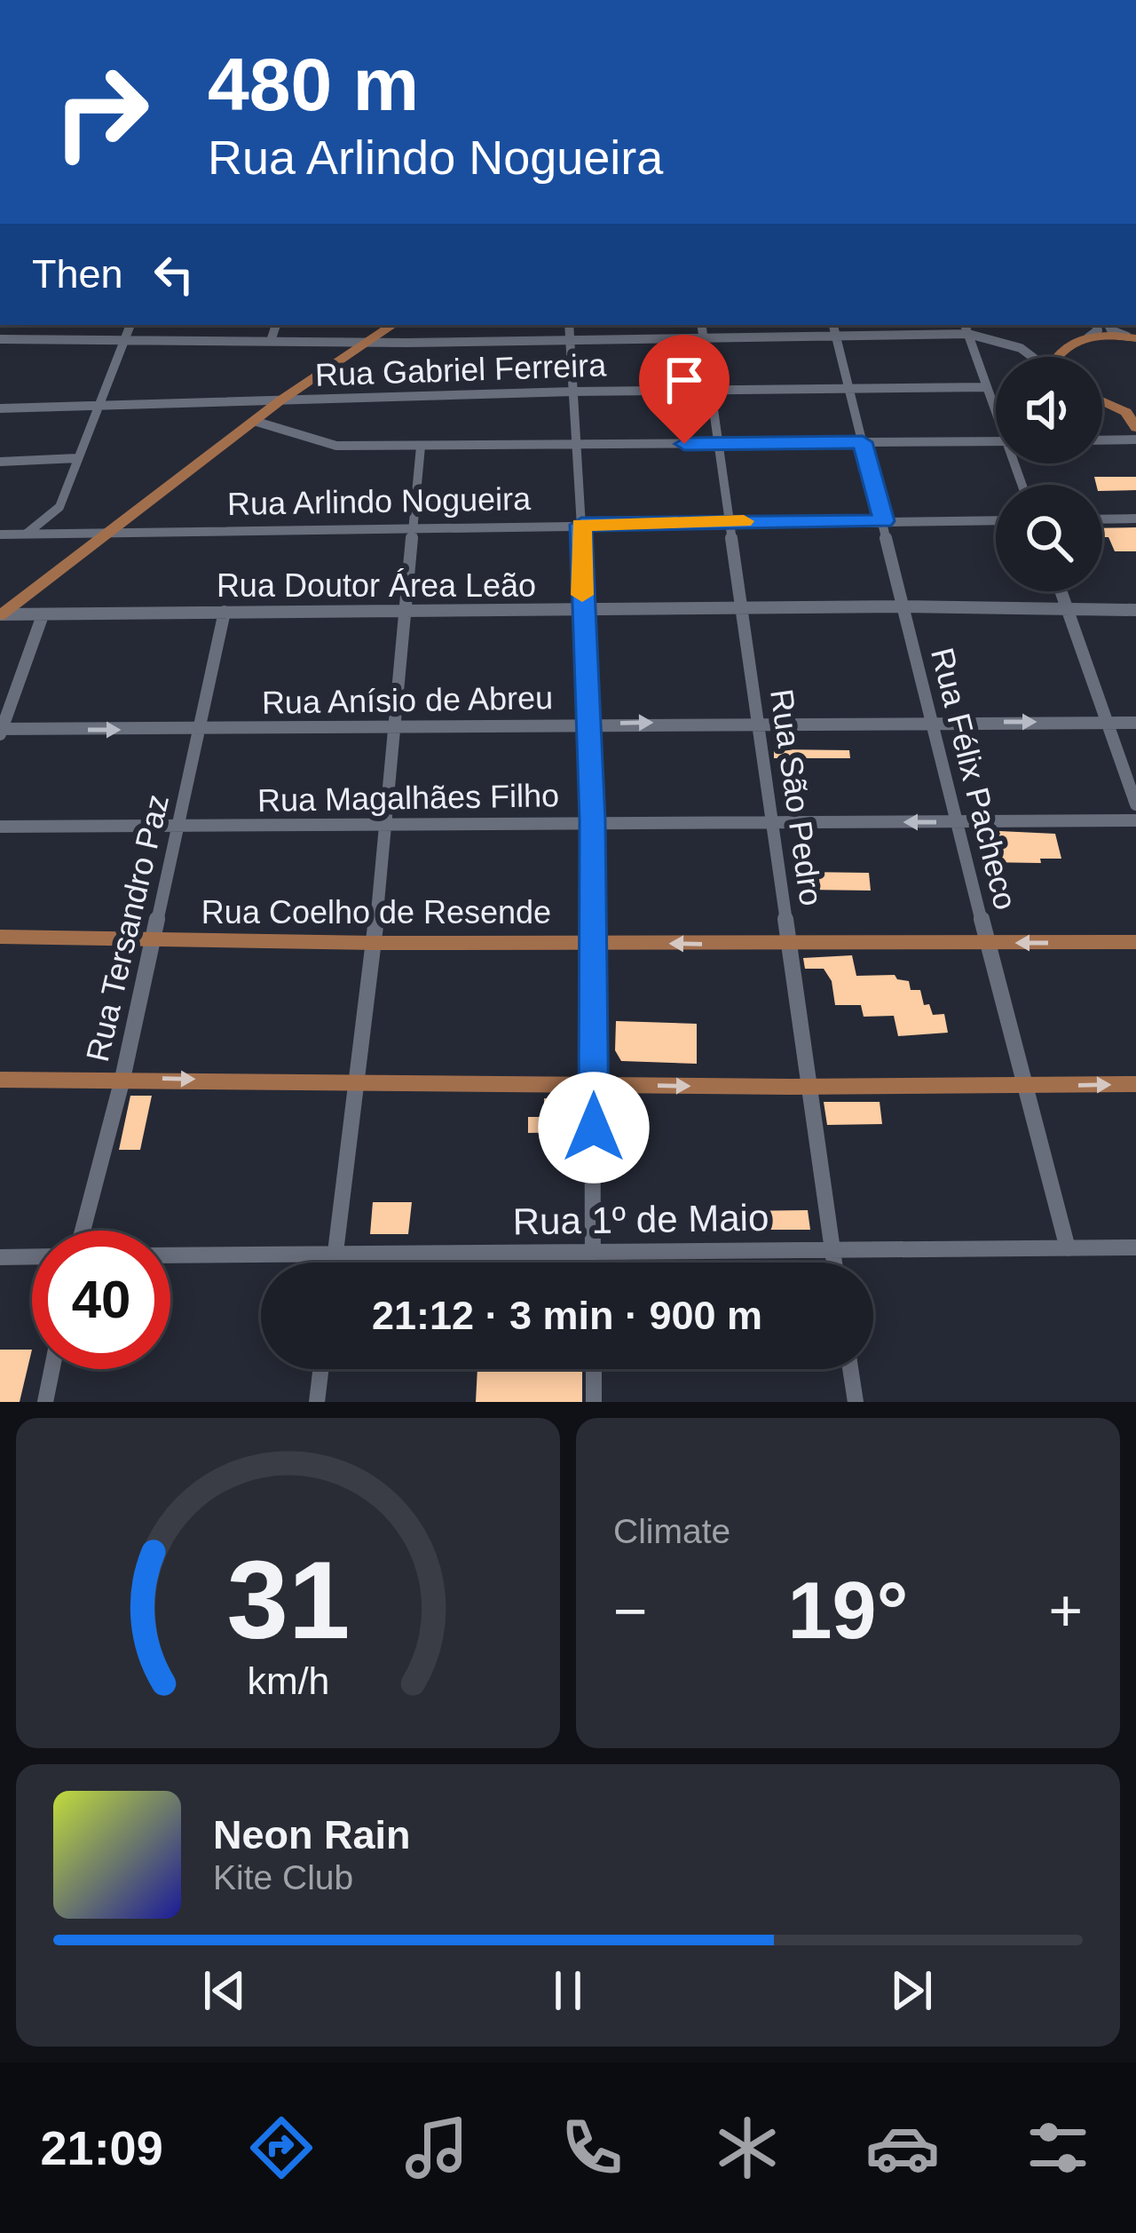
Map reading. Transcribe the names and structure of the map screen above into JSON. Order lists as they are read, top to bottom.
{
  "streets": {
    "main road": ["Rua Coelho de Resende"],
    "street": [
      "Rua Gabriel Ferreira",
      "Rua Arlindo Nogueira",
      "Rua Doutor Área Leão",
      "Rua Anísio de Abreu",
      "Rua Félix Pacheco",
      "Rua Magalhães Filho",
      "Rua São Pedro",
      "Rua Tersandro Paz",
      "Rua 1º de Maio"
    ]
  },
  "crossings": [
    ["Rua Gabriel Ferreira", "Rua Félix Pacheco"],
    ["Rua Gabriel Ferreira", "Rua São Pedro"],
    ["Rua Arlindo Nogueira", "Rua Félix Pacheco"],
    ["Rua Arlindo Nogueira", "Rua São Pedro"],
    ["Rua Doutor Área Leão", "Rua Félix Pacheco"],
    ["Rua Doutor Área Leão", "Rua São Pedro"],
    ["Rua Doutor Área Leão", "Rua Tersandro Paz"],
    ["Rua Anísio de Abreu", "Rua Félix Pacheco"],
    ["Rua Anísio de Abreu", "Rua São Pedro"],
    ["Rua Anísio de Abreu", "Rua Tersandro Paz"],
    ["Rua Félix Pacheco", "Rua Magalhães Filho"],
    ["Rua Félix Pacheco", "Rua Coelho de Resende"],
    ["Rua Félix Pacheco", "Rua 1º de Maio"],
    ["Rua Magalhães Filho", "Rua São Pedro"],
    ["Rua Magalhães Filho", "Rua Tersandro Paz"],
    ["Rua São Pedro", "Rua Coelho de Resende"],
    ["Rua São Pedro", "Rua 1º de Maio"],
    ["Rua Coelho de Resende", "Rua Tersandro Paz"]
  ],
  "one_way": ["Rua Anísio de Abreu"],
  "page": {
    "turn": ["480 m", "Rua Arlindo Nogueira"],
    "then": "Then",
    "limit": "40",
    "trip": "21:12 · 3 min · 900 m",
    "tile": "Climate",
    "heat": ["−", "19°", "+"],
    "song": ["Neon Rain", "Kite Club"],
    "tabs": "21:09",
    "gauge": ["31", "km/h"]
  }
}
